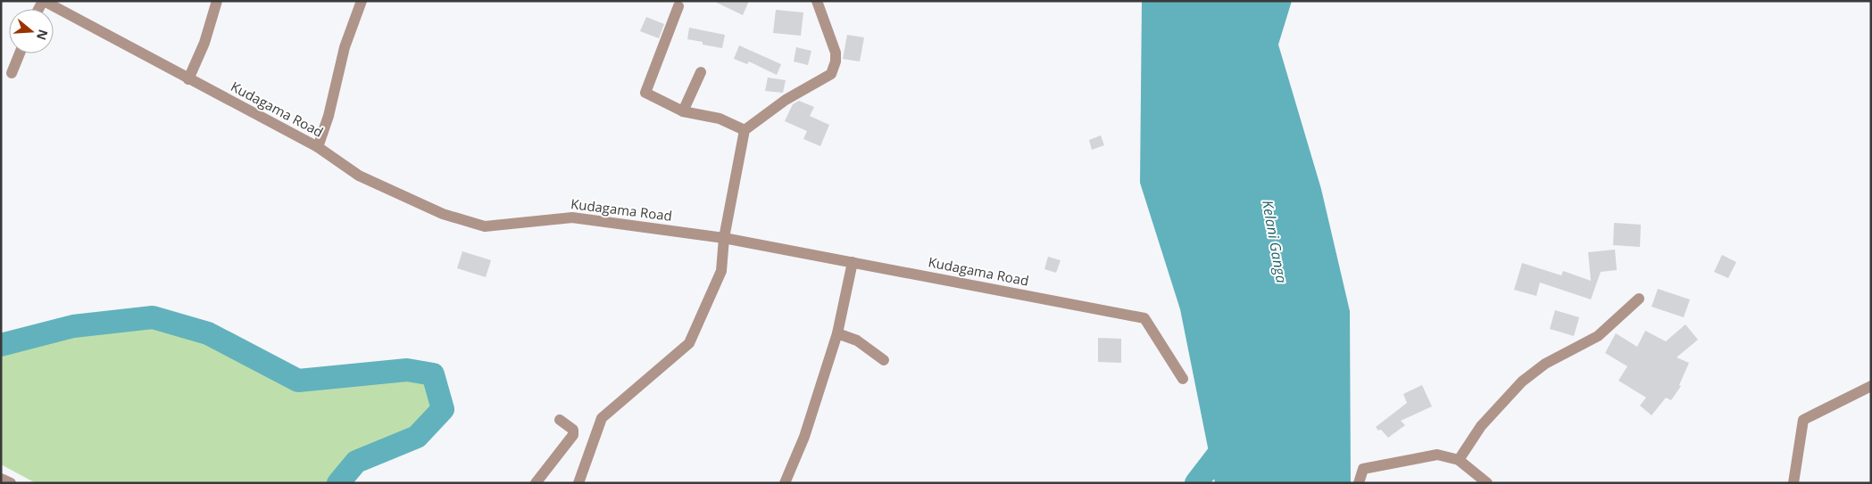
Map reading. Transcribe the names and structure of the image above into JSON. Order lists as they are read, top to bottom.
{
  "streets": {
    "street": ["Kudagama Road"]
  },
  "water": ["Kelani Ganga"],
  "north": "right"
}
